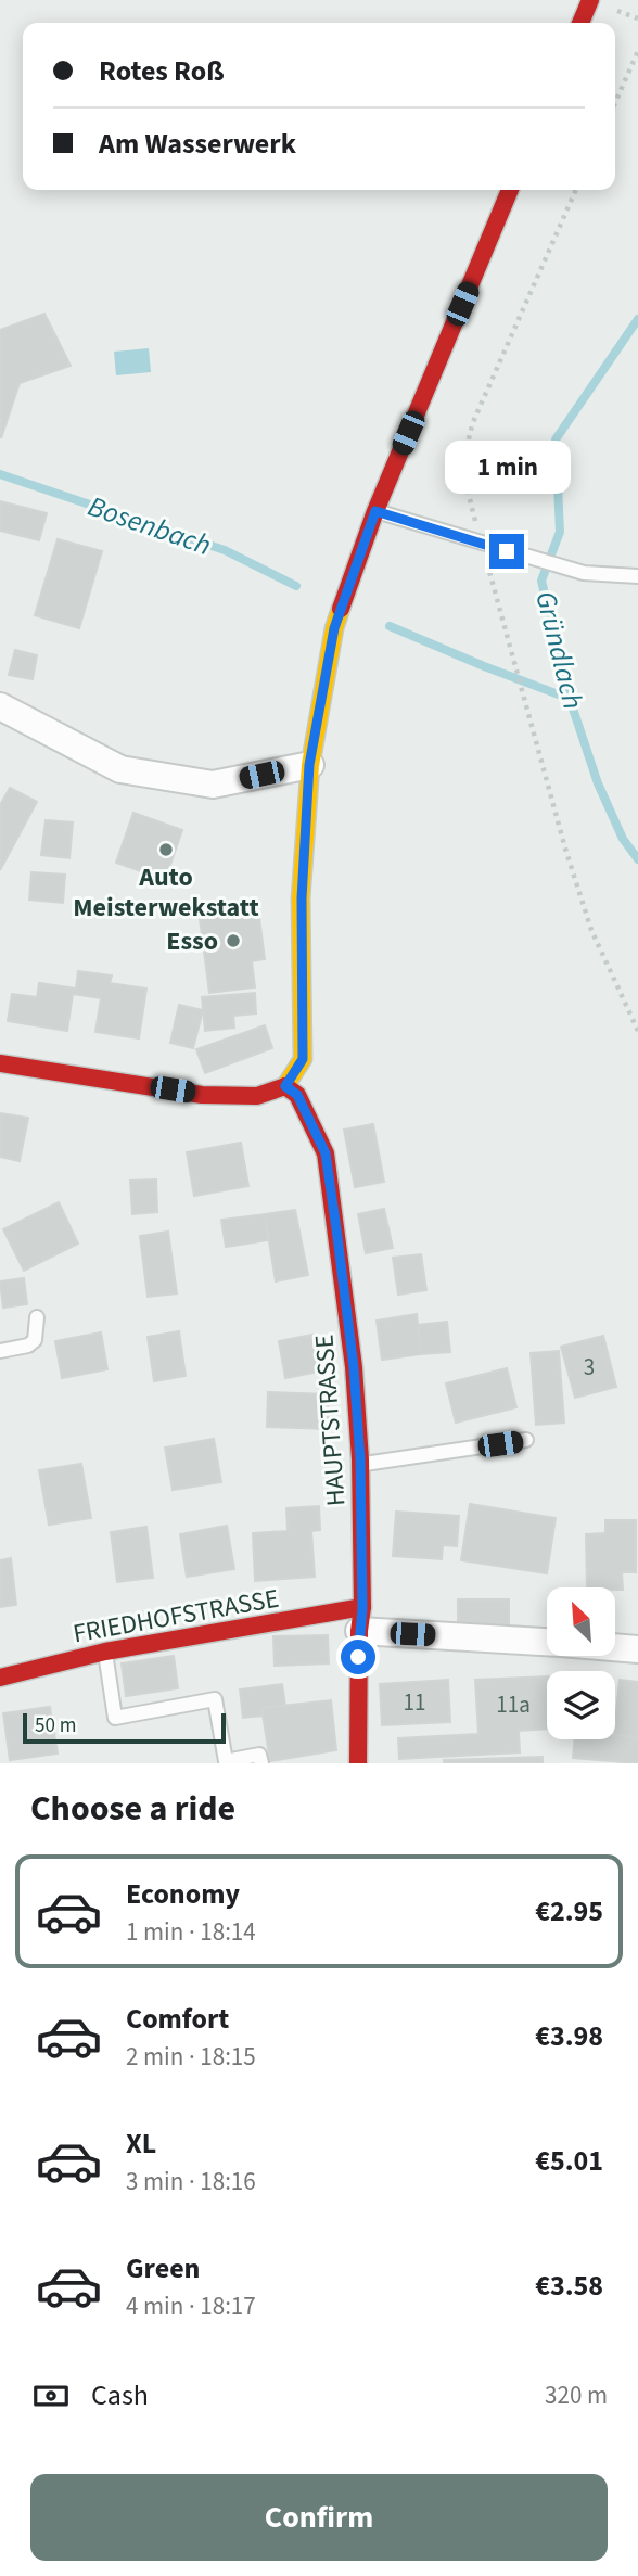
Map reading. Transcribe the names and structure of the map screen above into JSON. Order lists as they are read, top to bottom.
{
  "streets": {
    "main road": ["HAUPTSTRASSE", "FRIEDHOFSTRASSE"]
  },
  "crossings": [
    ["HAUPTSTRASSE", "FRIEDHOFSTRASSE"]
  ],
  "water": ["Bosenbach", "Gründlach"],
  "places": ["Auto Meisterwekstatt", "Esso"],
  "house_numbers": ["3", "11", "11a"],
  "scale_bar": "50 m",
  "north": "top left",
  "page": {
    "banner": ["Rotes Roß", "Am Wasserwerk"],
    "bubble": "1 min",
    "scale": "50 m",
    "heading": "Choose a ride",
    "list": [
      {
        "name": "Economy",
        "note": "1 min · 18:14",
        "value": "€2.95"
      },
      {
        "name": "Comfort",
        "note": "2 min · 18:15",
        "value": "€3.98"
      },
      {
        "name": "XL",
        "note": "3 min · 18:16",
        "value": "€5.01"
      },
      {
        "name": "Green",
        "note": "4 min · 18:17",
        "value": "€3.58"
      }
    ],
    "pay": ["Cash", "320 m"],
    "buttons": "Confirm"
  }
}
